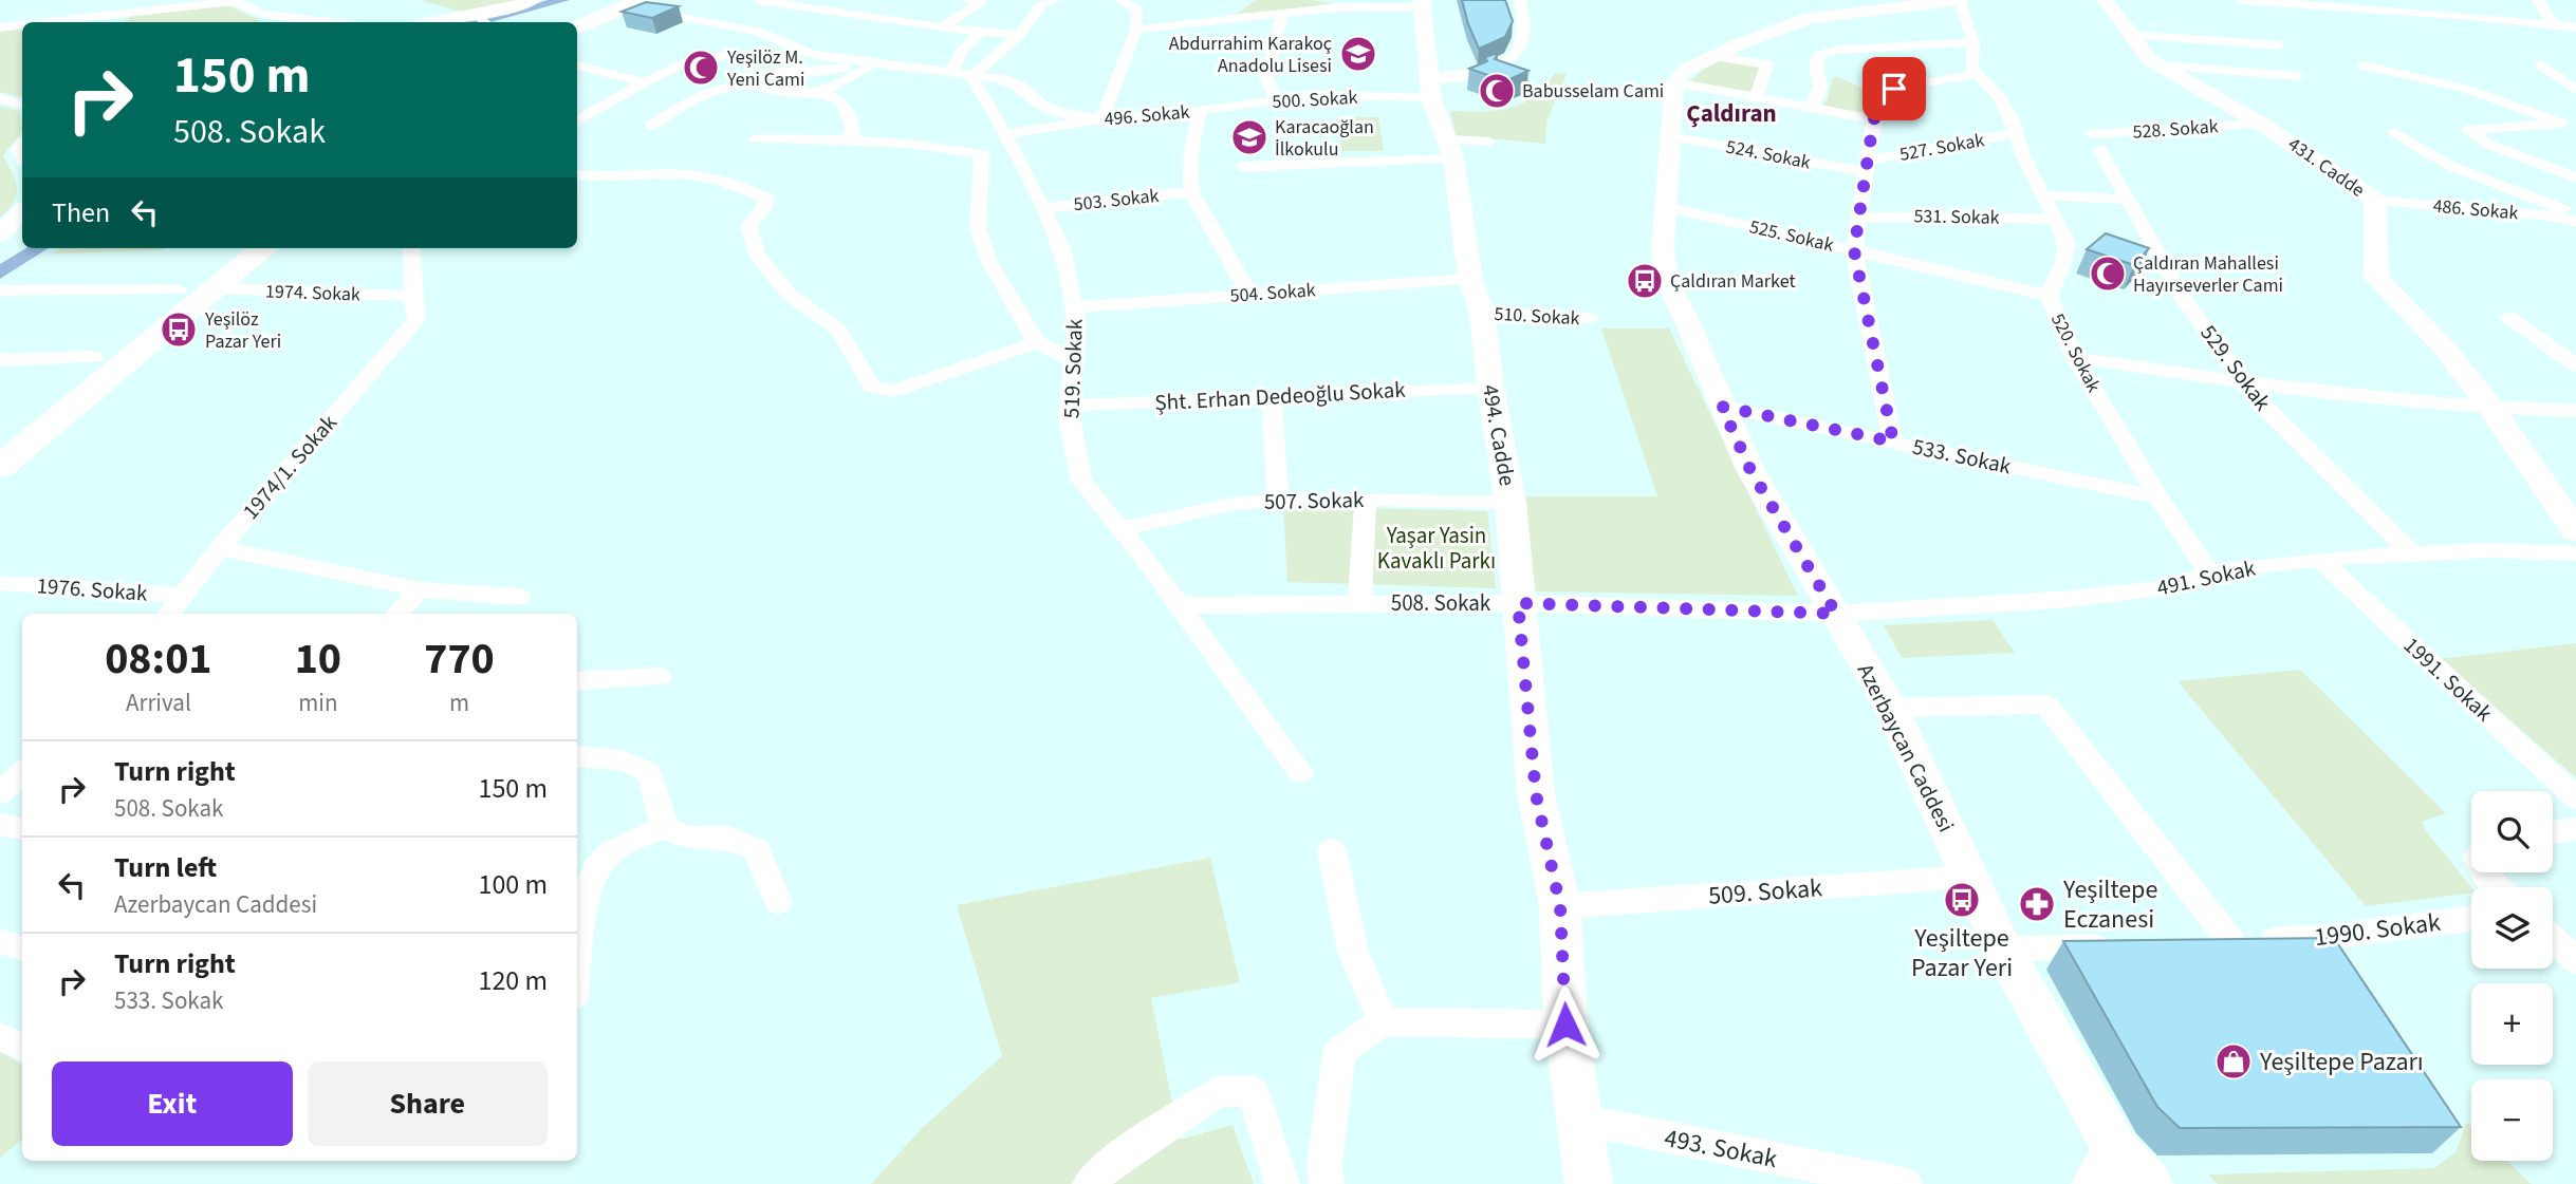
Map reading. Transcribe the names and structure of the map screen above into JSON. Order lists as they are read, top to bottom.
{
  "streets": {
    "street": [
      "500. Sokak",
      "496. Sokak",
      "528. Sokak",
      "527. Sokak",
      "524. Sokak",
      "431. Cadde",
      "503. Sokak",
      "486. Sokak",
      "531. Sokak",
      "525. Sokak",
      "1974. Sokak",
      "504. Sokak",
      "510. Sokak",
      "520. Sokak",
      "529. Sokak",
      "519. Sokak",
      "Şht. Erhan Dedeoğlu Sokak",
      "494. Cadde",
      "533. Sokak",
      "1974/1. Sokak",
      "507. Sokak",
      "491. Sokak",
      "1976. Sokak",
      "508. Sokak",
      "1991. Sokak",
      "Azerbaycan Caddesi",
      "509. Sokak",
      "1990. Sokak",
      "493. Sokak"
    ]
  },
  "crossings": [
    ["500. Sokak", "496. Sokak"],
    ["500. Sokak", "494. Cadde"],
    ["496. Sokak", "519. Sokak"],
    ["528. Sokak", "431. Cadde"],
    ["528. Sokak", "529. Sokak"],
    ["527. Sokak", "524. Sokak"],
    ["527. Sokak", "520. Sokak"],
    ["524. Sokak", "Azerbaycan Caddesi"],
    ["431. Cadde", "486. Sokak"],
    ["503. Sokak", "519. Sokak"],
    ["531. Sokak", "520. Sokak"],
    ["525. Sokak", "520. Sokak"],
    ["525. Sokak", "Azerbaycan Caddesi"],
    ["1974. Sokak", "1974/1. Sokak"],
    ["504. Sokak", "519. Sokak"],
    ["504. Sokak", "494. Cadde"],
    ["510. Sokak", "494. Cadde"],
    ["520. Sokak", "533. Sokak"],
    ["520. Sokak", "491. Sokak"],
    ["529. Sokak", "491. Sokak"],
    ["519. Sokak", "Şht. Erhan Dedeoğlu Sokak"],
    ["519. Sokak", "507. Sokak"],
    ["519. Sokak", "508. Sokak"],
    ["Şht. Erhan Dedeoğlu Sokak", "494. Cadde"],
    ["494. Cadde", "507. Sokak"],
    ["494. Cadde", "508. Sokak"],
    ["494. Cadde", "509. Sokak"],
    ["494. Cadde", "493. Sokak"],
    ["533. Sokak", "Azerbaycan Caddesi"],
    ["1974/1. Sokak", "1976. Sokak"],
    ["491. Sokak", "508. Sokak"],
    ["491. Sokak", "1991. Sokak"],
    ["491. Sokak", "Azerbaycan Caddesi"],
    ["508. Sokak", "Azerbaycan Caddesi"],
    ["Azerbaycan Caddesi", "509. Sokak"]
  ],
  "districts": ["Çaldıran"],
  "parks": ["Yaşar Yasin Kavaklı Parkı"],
  "places": {
    "school or university": ["Abdurrahim Karakoç Anadolu Lisesi", "Karacaoğlan İlkokulu"],
    "mosque": ["Yeşilöz M. Yeni Cami", "Babusselam Cami", "Çaldıran Mahallesi Hayırseverler Cami"],
    "bus stop": ["Çaldıran Market", "Yeşilöz Pazar Yeri", "Yeşiltepe Pazar Yeri"],
    "pharmacy": ["Yeşiltepe Eczanesi"],
    "shop": ["Yeşiltepe Pazarı"]
  },
  "page": {
    "turn": ["150 m", "508. Sokak"],
    "then": "Then",
    "eta": [
      "08:01",
      "Arrival",
      "10",
      "min",
      "770",
      "m"
    ],
    "list": [
      {
        "name": "Turn right",
        "note": "508. Sokak",
        "value": "150 m"
      },
      {
        "name": "Turn left",
        "note": "Azerbaycan Caddesi",
        "value": "100 m"
      },
      {
        "name": "Turn right",
        "note": "533. Sokak",
        "value": "120 m"
      }
    ],
    "map_buttons": ["+", "−"],
    "buttons": ["Exit", "Share"]
  }
}
